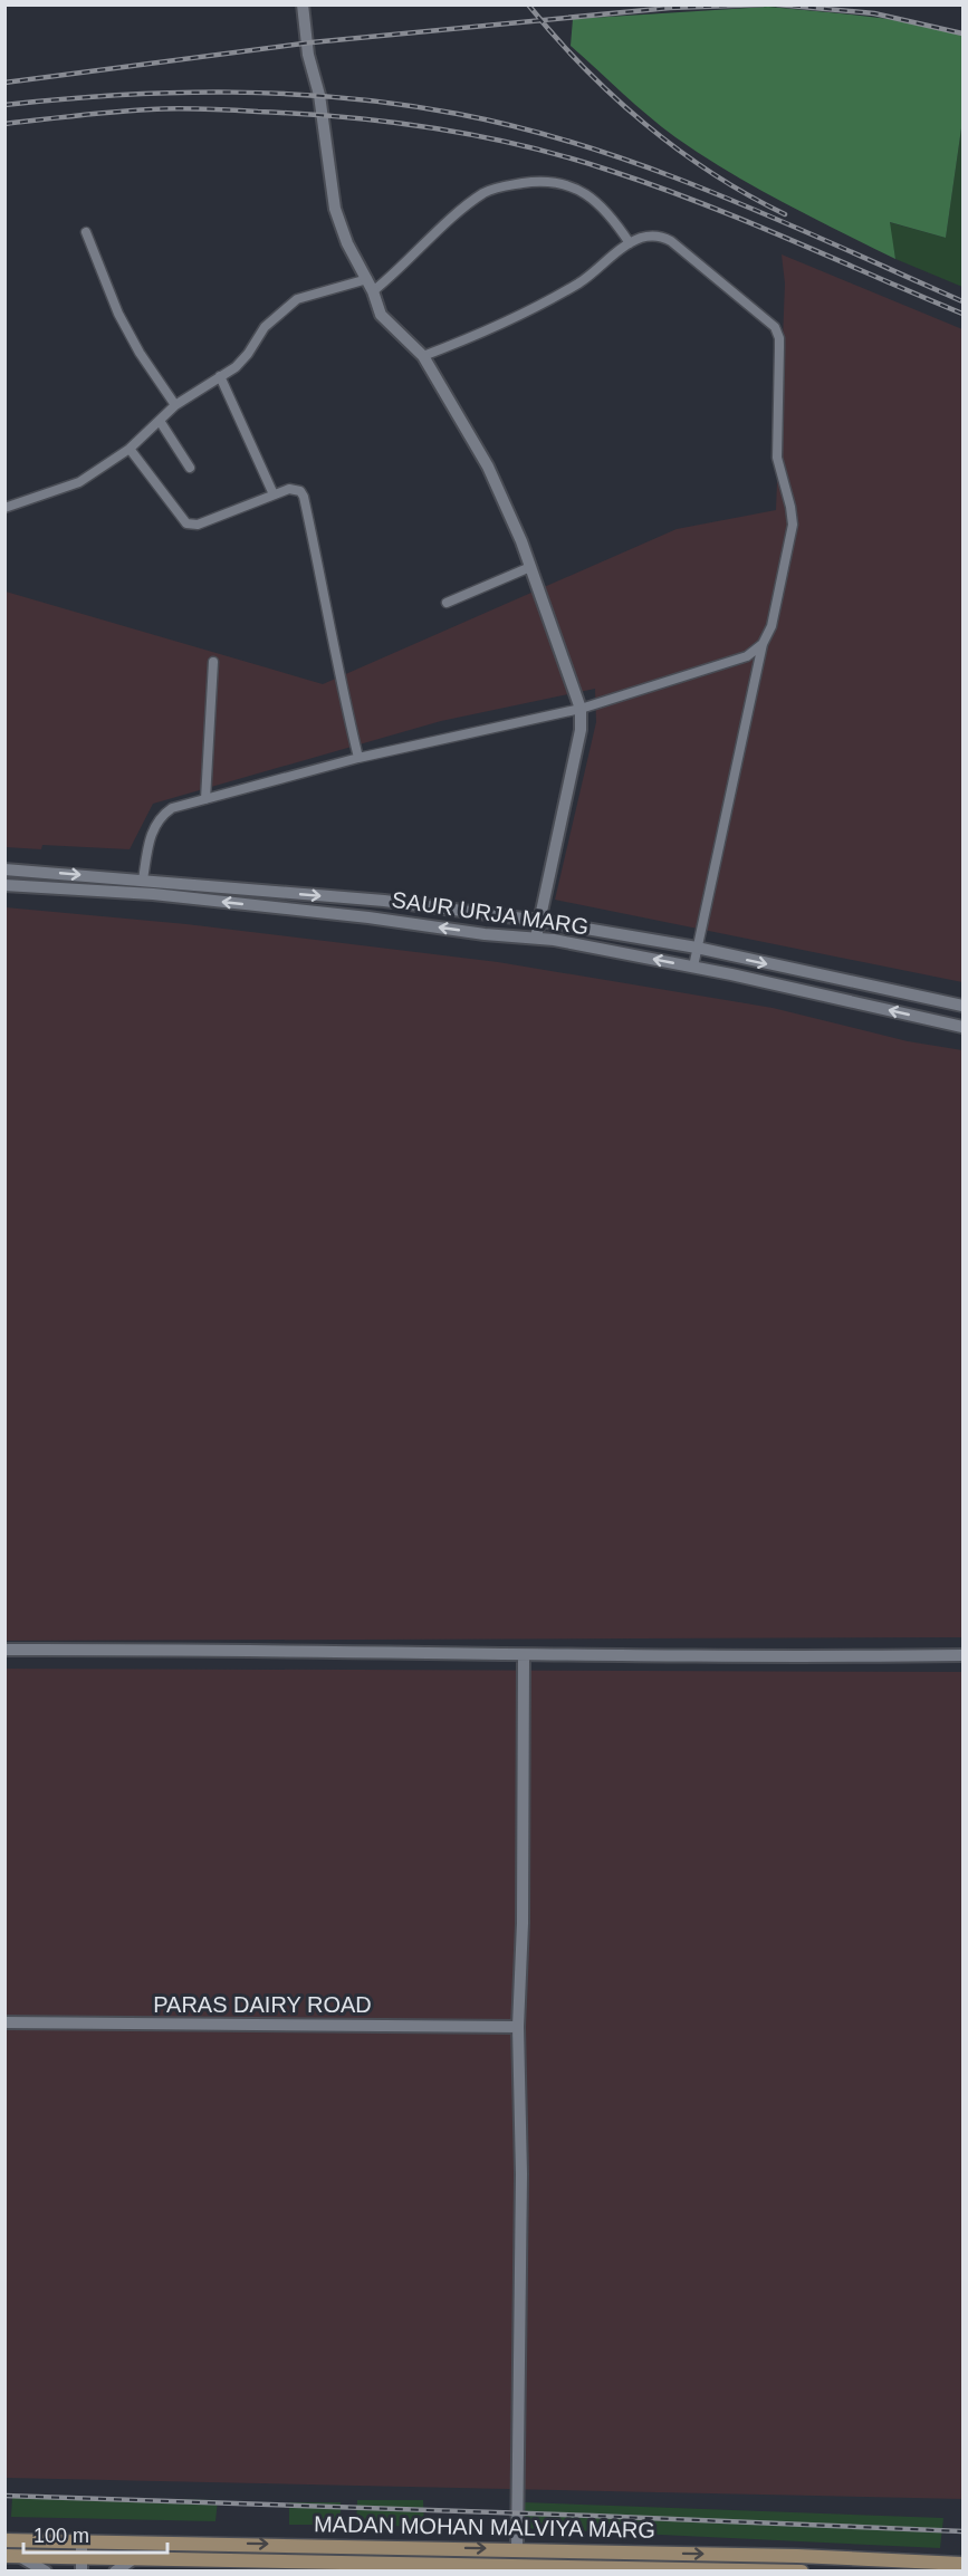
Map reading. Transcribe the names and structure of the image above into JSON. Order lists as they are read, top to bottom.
{
  "streets": {
    "main road": ["MADAN MOHAN MALVIYA MARG"],
    "street": ["SAUR URJA MARG", "PARAS DAIRY ROAD"]
  },
  "scale_bar": "100 m"
}
